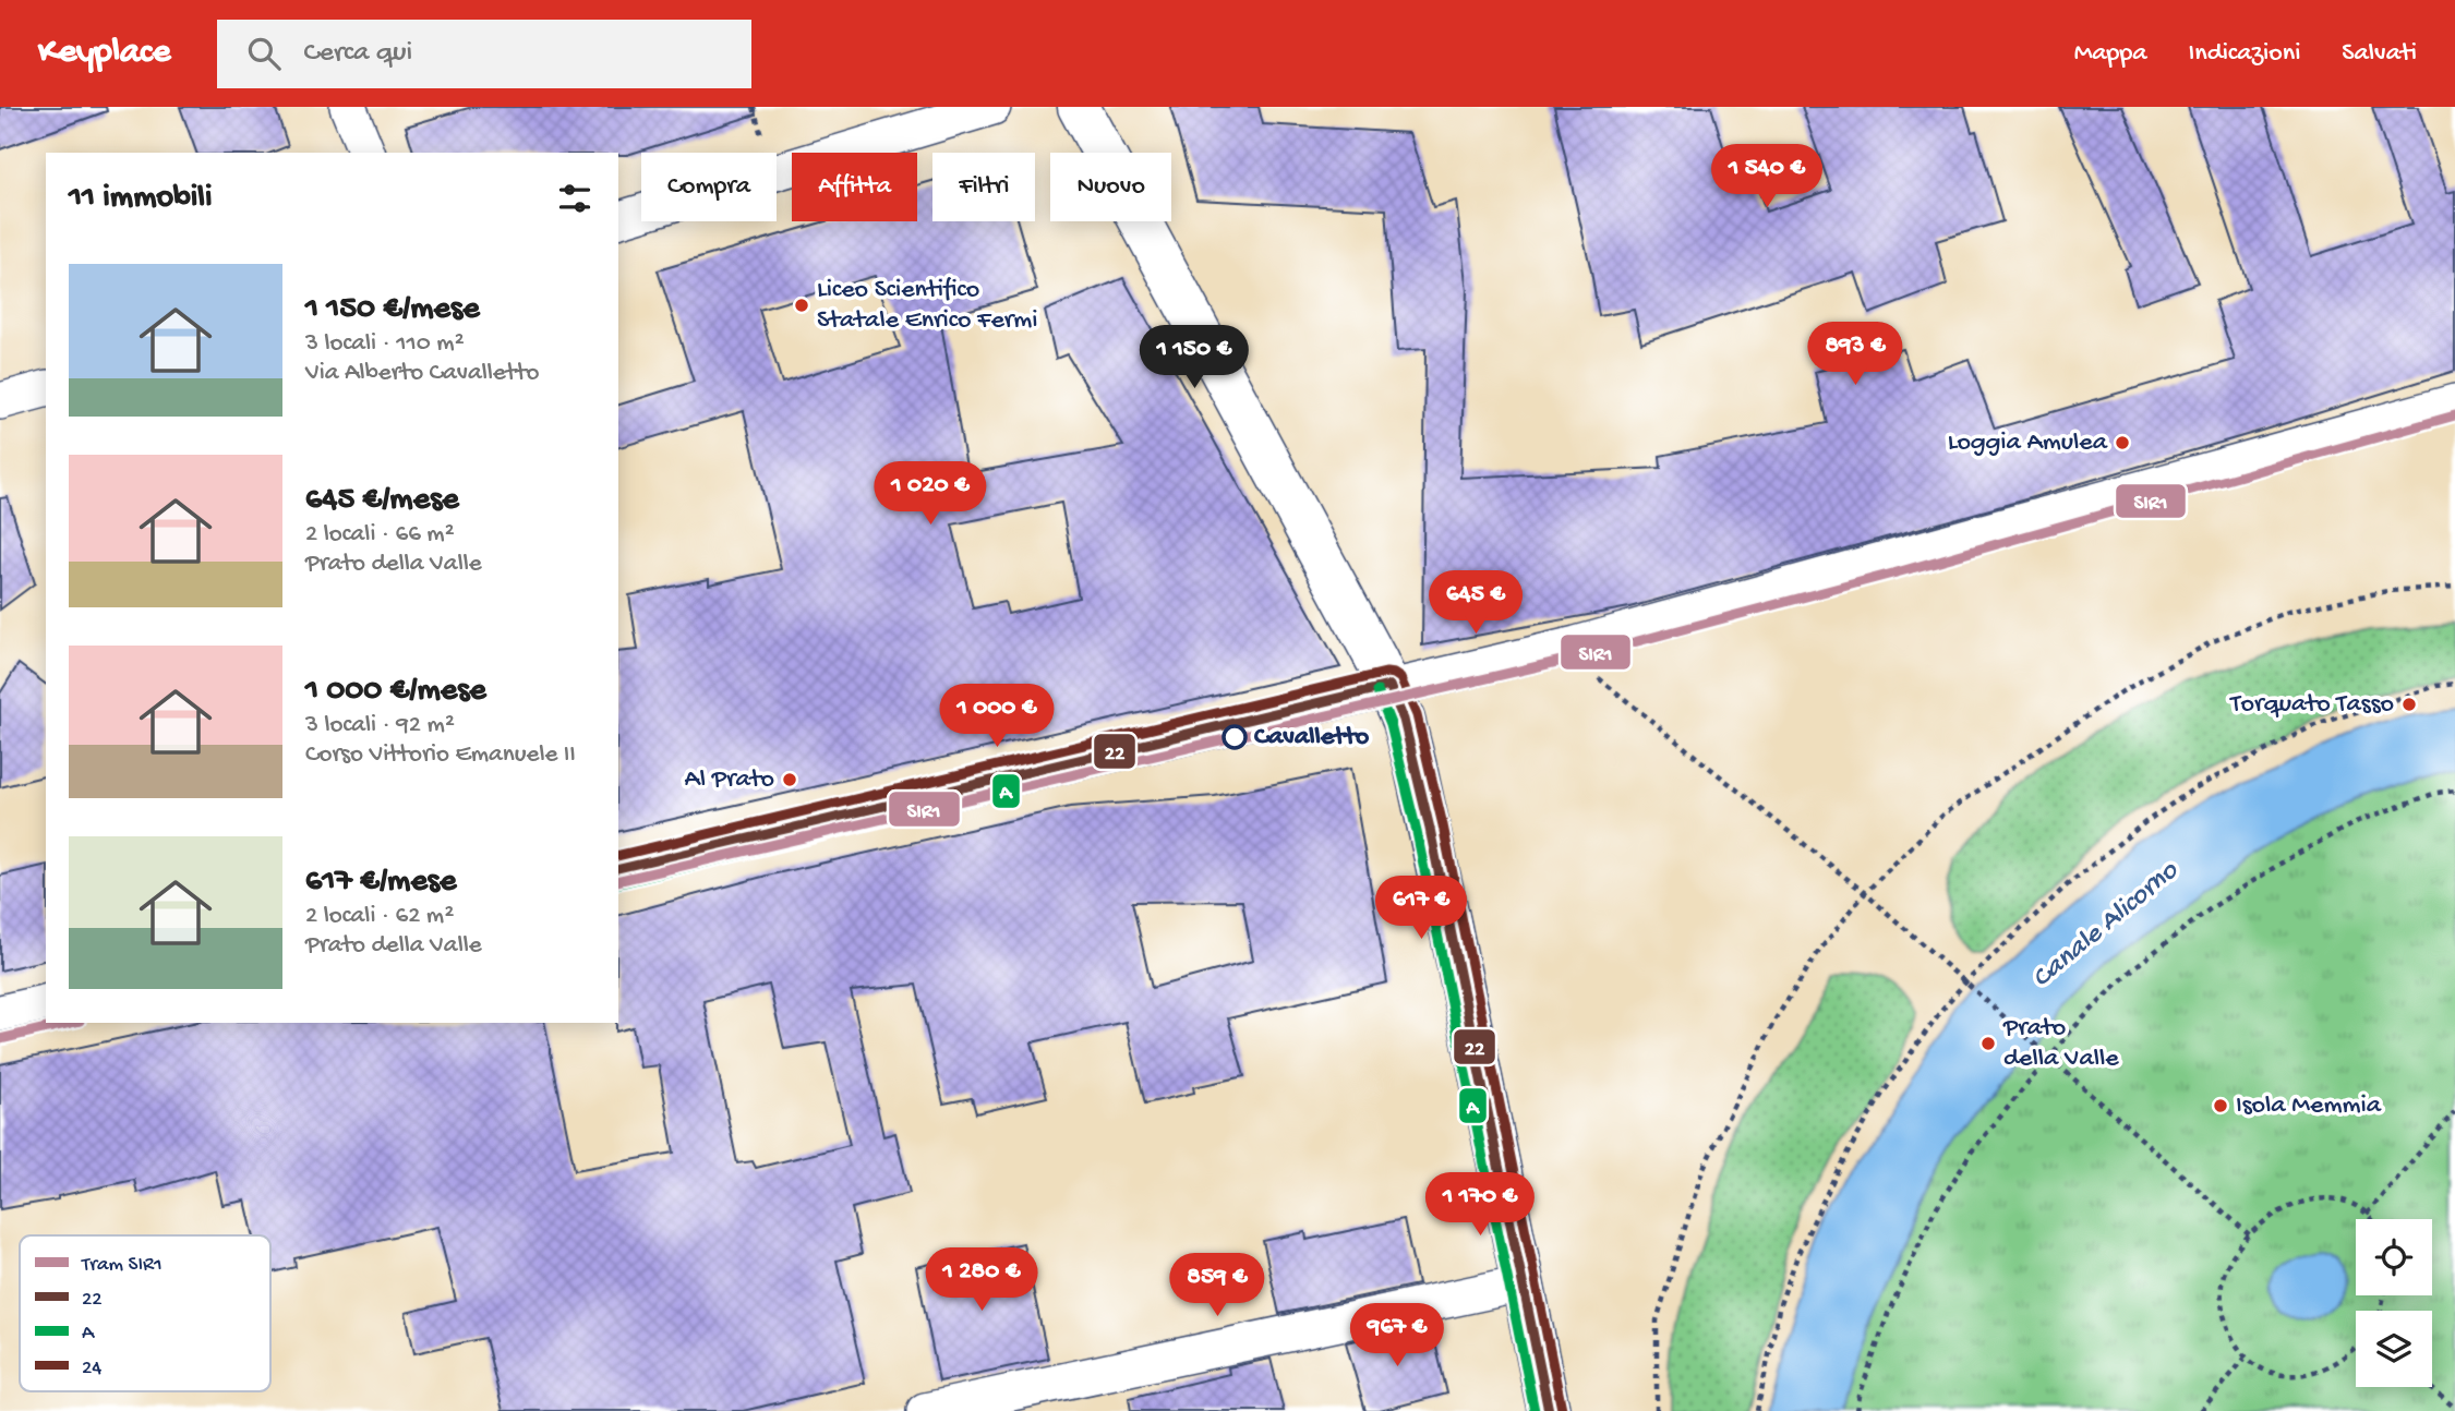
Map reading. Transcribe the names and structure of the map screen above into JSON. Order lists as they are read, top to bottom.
{
  "water": ["Canale Alicorno"],
  "places": [
    "Liceo Scientifico Statale Enrico Fermi",
    "Loggia Amulea",
    "Torquato Tasso",
    "Cavalletto",
    "Al Prato",
    "Prato della Valle",
    "Isola Memmia"
  ],
  "lines": [
    "tram line SIR1",
    "transit line 24",
    "transit line 22",
    "transit line A"
  ],
  "legend": [
    "Tram SIR1",
    "22",
    "A",
    "24"
  ],
  "page": {
    "header": "Keyplace",
    "search": "Cerca qui",
    "nav": ["Mappa", "Indicazioni", "Salvati"],
    "price": [
      "1 540 €",
      "893 €",
      "1 150 €",
      "1 020 €",
      "645 €",
      "1 000 €",
      "617 €",
      "1 170 €",
      "1 280 €",
      "859 €",
      "967 €"
    ],
    "chip": [
      "Compra",
      "Affitta",
      "Filtri",
      "Nuovo"
    ],
    "heading": "11 immobili",
    "list": [
      {
        "name": "1 150 €/mese",
        "note": "3 locali · 110 m² · Via Alberto Cavalletto"
      },
      {
        "name": "645 €/mese",
        "note": "2 locali · 66 m² · Prato della Valle"
      },
      {
        "name": "1 000 €/mese",
        "note": "3 locali · 92 m² · Corso Vittorio Emanuele II"
      },
      {
        "name": "617 €/mese",
        "note": "2 locali · 62 m² · Prato della Valle"
      }
    ]
  }
}
